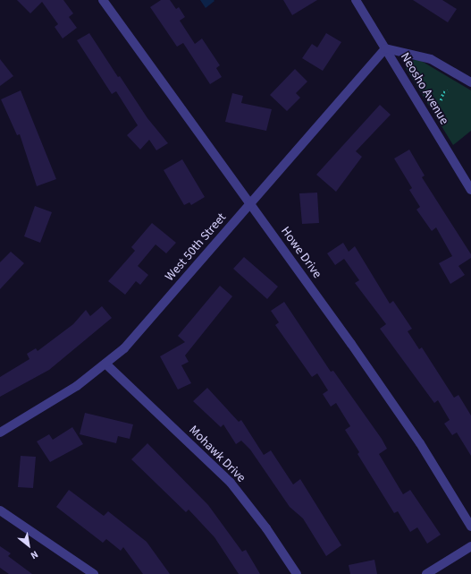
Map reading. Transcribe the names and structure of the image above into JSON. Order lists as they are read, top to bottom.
{
  "streets": {
    "street": [
      "Neosho Avenue",
      "West 50th Street",
      "Howe Drive",
      "Mohawk Drive"
    ]
  },
  "crossings": [
    ["Neosho Avenue", "West 50th Street"],
    ["West 50th Street", "Howe Drive"],
    ["West 50th Street", "Mohawk Drive"]
  ],
  "north": "bottom right"
}
